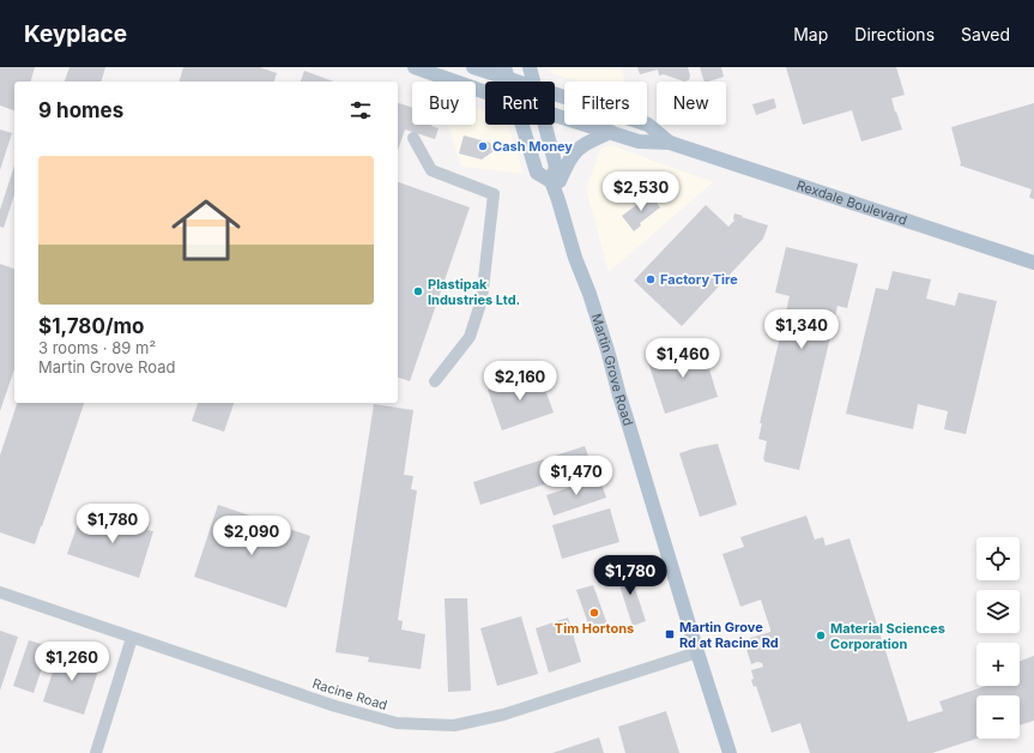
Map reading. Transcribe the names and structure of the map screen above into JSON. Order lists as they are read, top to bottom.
{
  "streets": {
    "main road": ["Rexdale Boulevard", "Martin Grove Road"],
    "street": ["Racine Road"]
  },
  "crossings": [
    ["Martin Grove Road", "Racine Road"]
  ],
  "places": {
    "other": [
      "Cash Money",
      "Factory Tire",
      "Plastipak Industries Ltd.",
      "Tim Hortons",
      "Material Sciences Corporation"
    ],
    "transit": ["Martin Grove Rd at Racine Rd"]
  },
  "page": {
    "header": "Keyplace",
    "nav": ["Map", "Directions", "Saved"],
    "chip": [
      "Buy",
      "Rent",
      "Filters",
      "New"
    ],
    "heading": "9 homes",
    "list": [
      {
        "name": "$1,780/mo",
        "note": "3 rooms · 89 m² · Martin Grove Road"
      }
    ],
    "price": [
      "$2,530",
      "$1,340",
      "$1,460",
      "$2,160",
      "$1,470",
      "$1,780",
      "$2,090",
      "$1,780",
      "$1,260"
    ],
    "map_buttons": ["+", "−"]
  }
}
